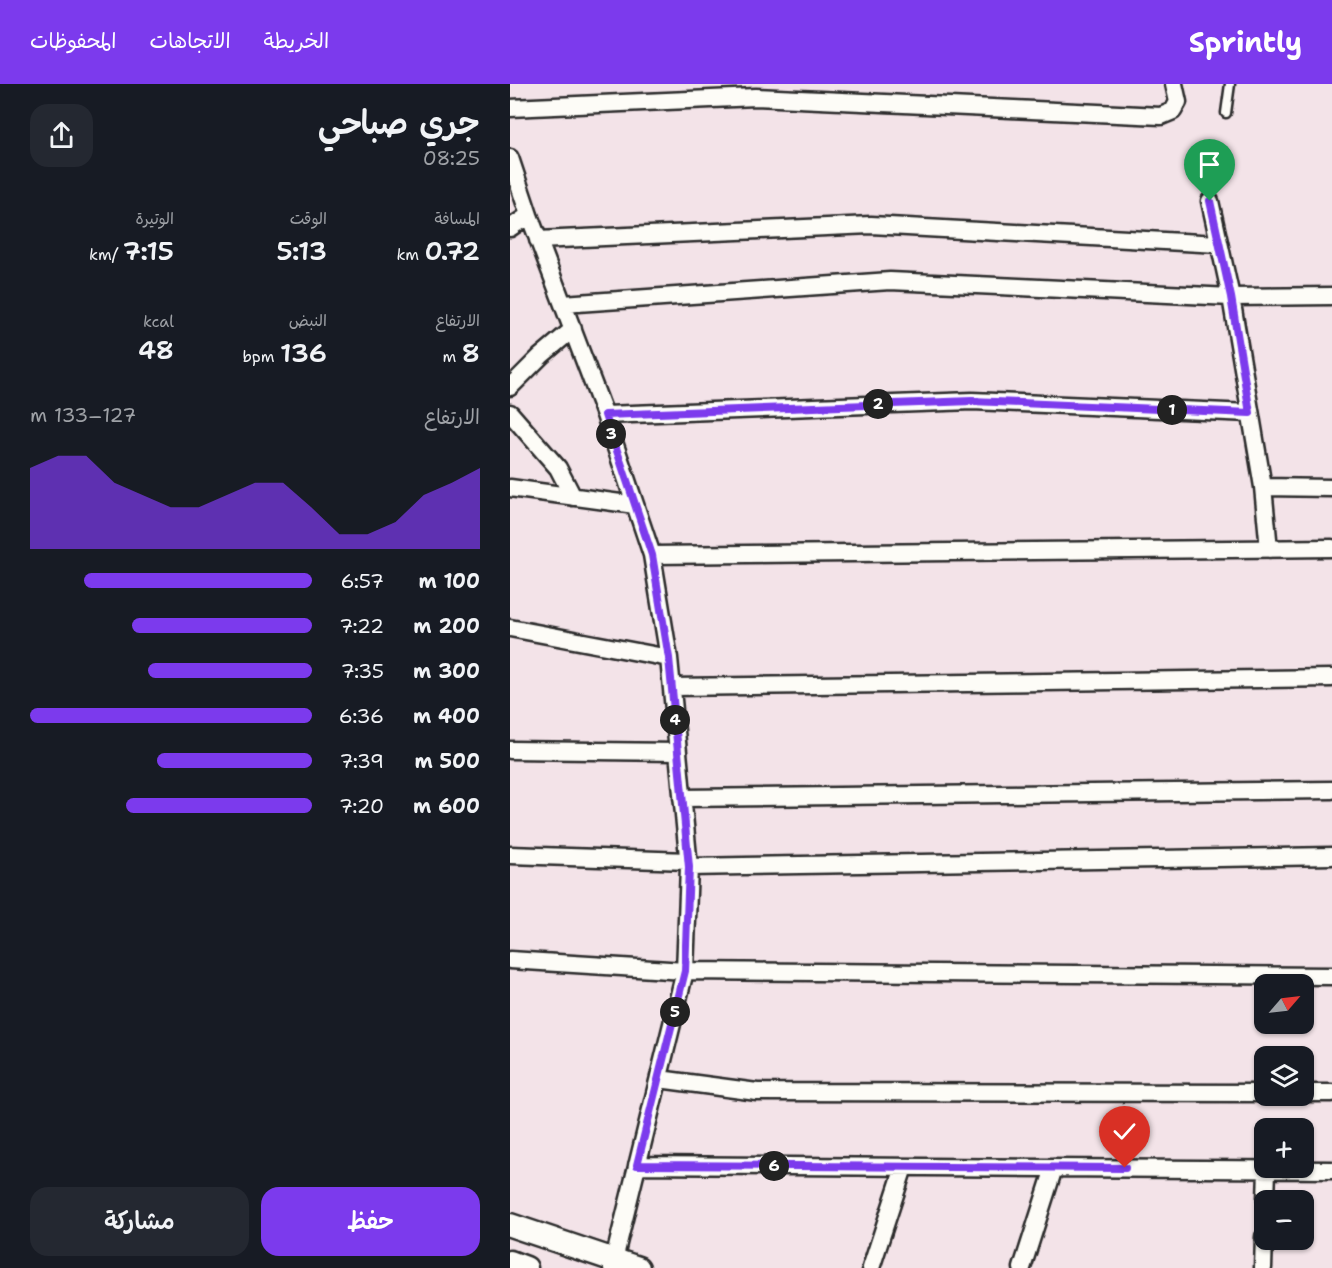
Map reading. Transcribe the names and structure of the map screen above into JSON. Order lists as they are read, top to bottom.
{
  "north": "top right",
  "page": {
    "header": "Sprintly",
    "nav": ["الخريطة", "الاتجاهات", "المحفوظات"],
    "heading": ["جري صباحي", "08:25"],
    "stats": [
      ["المسافة", "0.72 km"],
      ["الوقت", "5:13"],
      ["الوتيرة", "7:15 /km"],
      ["الارتفاع", "8 m"],
      ["النبض", "136 bpm"],
      ["kcal", "48"]
    ],
    "pins": [
      "2",
      "1",
      "3",
      "4",
      "5",
      "6"
    ],
    "chart": ["الارتفاع", "127–133 m"],
    "list": [
      {
        "name": "100 m",
        "note": "6:57"
      },
      {
        "name": "200 m",
        "note": "7:22"
      },
      {
        "name": "300 m",
        "note": "7:35"
      },
      {
        "name": "400 m",
        "note": "6:36"
      },
      {
        "name": "500 m",
        "note": "7:39"
      },
      {
        "name": "600 m",
        "note": "7:20"
      }
    ],
    "map_buttons": ["+", "−"],
    "buttons": ["حفظ", "مشاركة"]
  }
}
